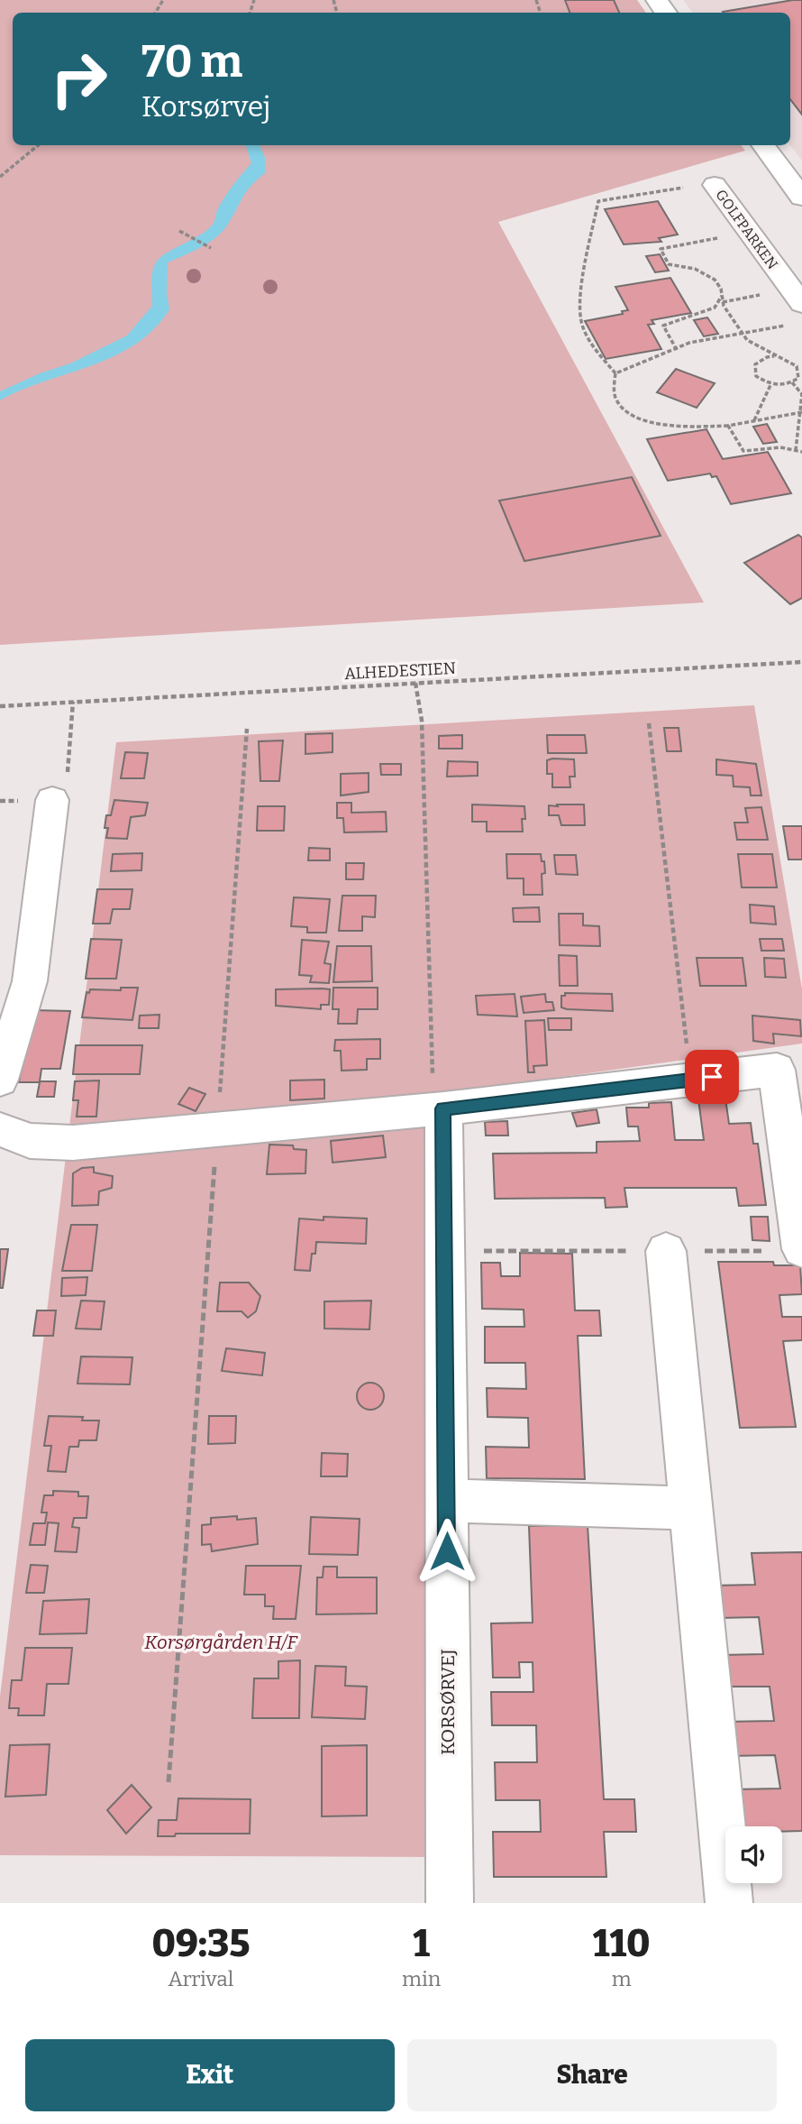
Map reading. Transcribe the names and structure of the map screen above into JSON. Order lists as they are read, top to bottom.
{
  "streets": {
    "street": ["GOLFPARKEN", "KORSØRVEJ"],
    "path": ["ALHEDESTIEN"]
  },
  "parks": ["Korsørgården H/F"],
  "page": {
    "turn": ["70 m", "Korsørvej"],
    "eta": [
      "09:35",
      "Arrival",
      "1",
      "min",
      "110",
      "m"
    ],
    "buttons": ["Exit", "Share"]
  }
}
